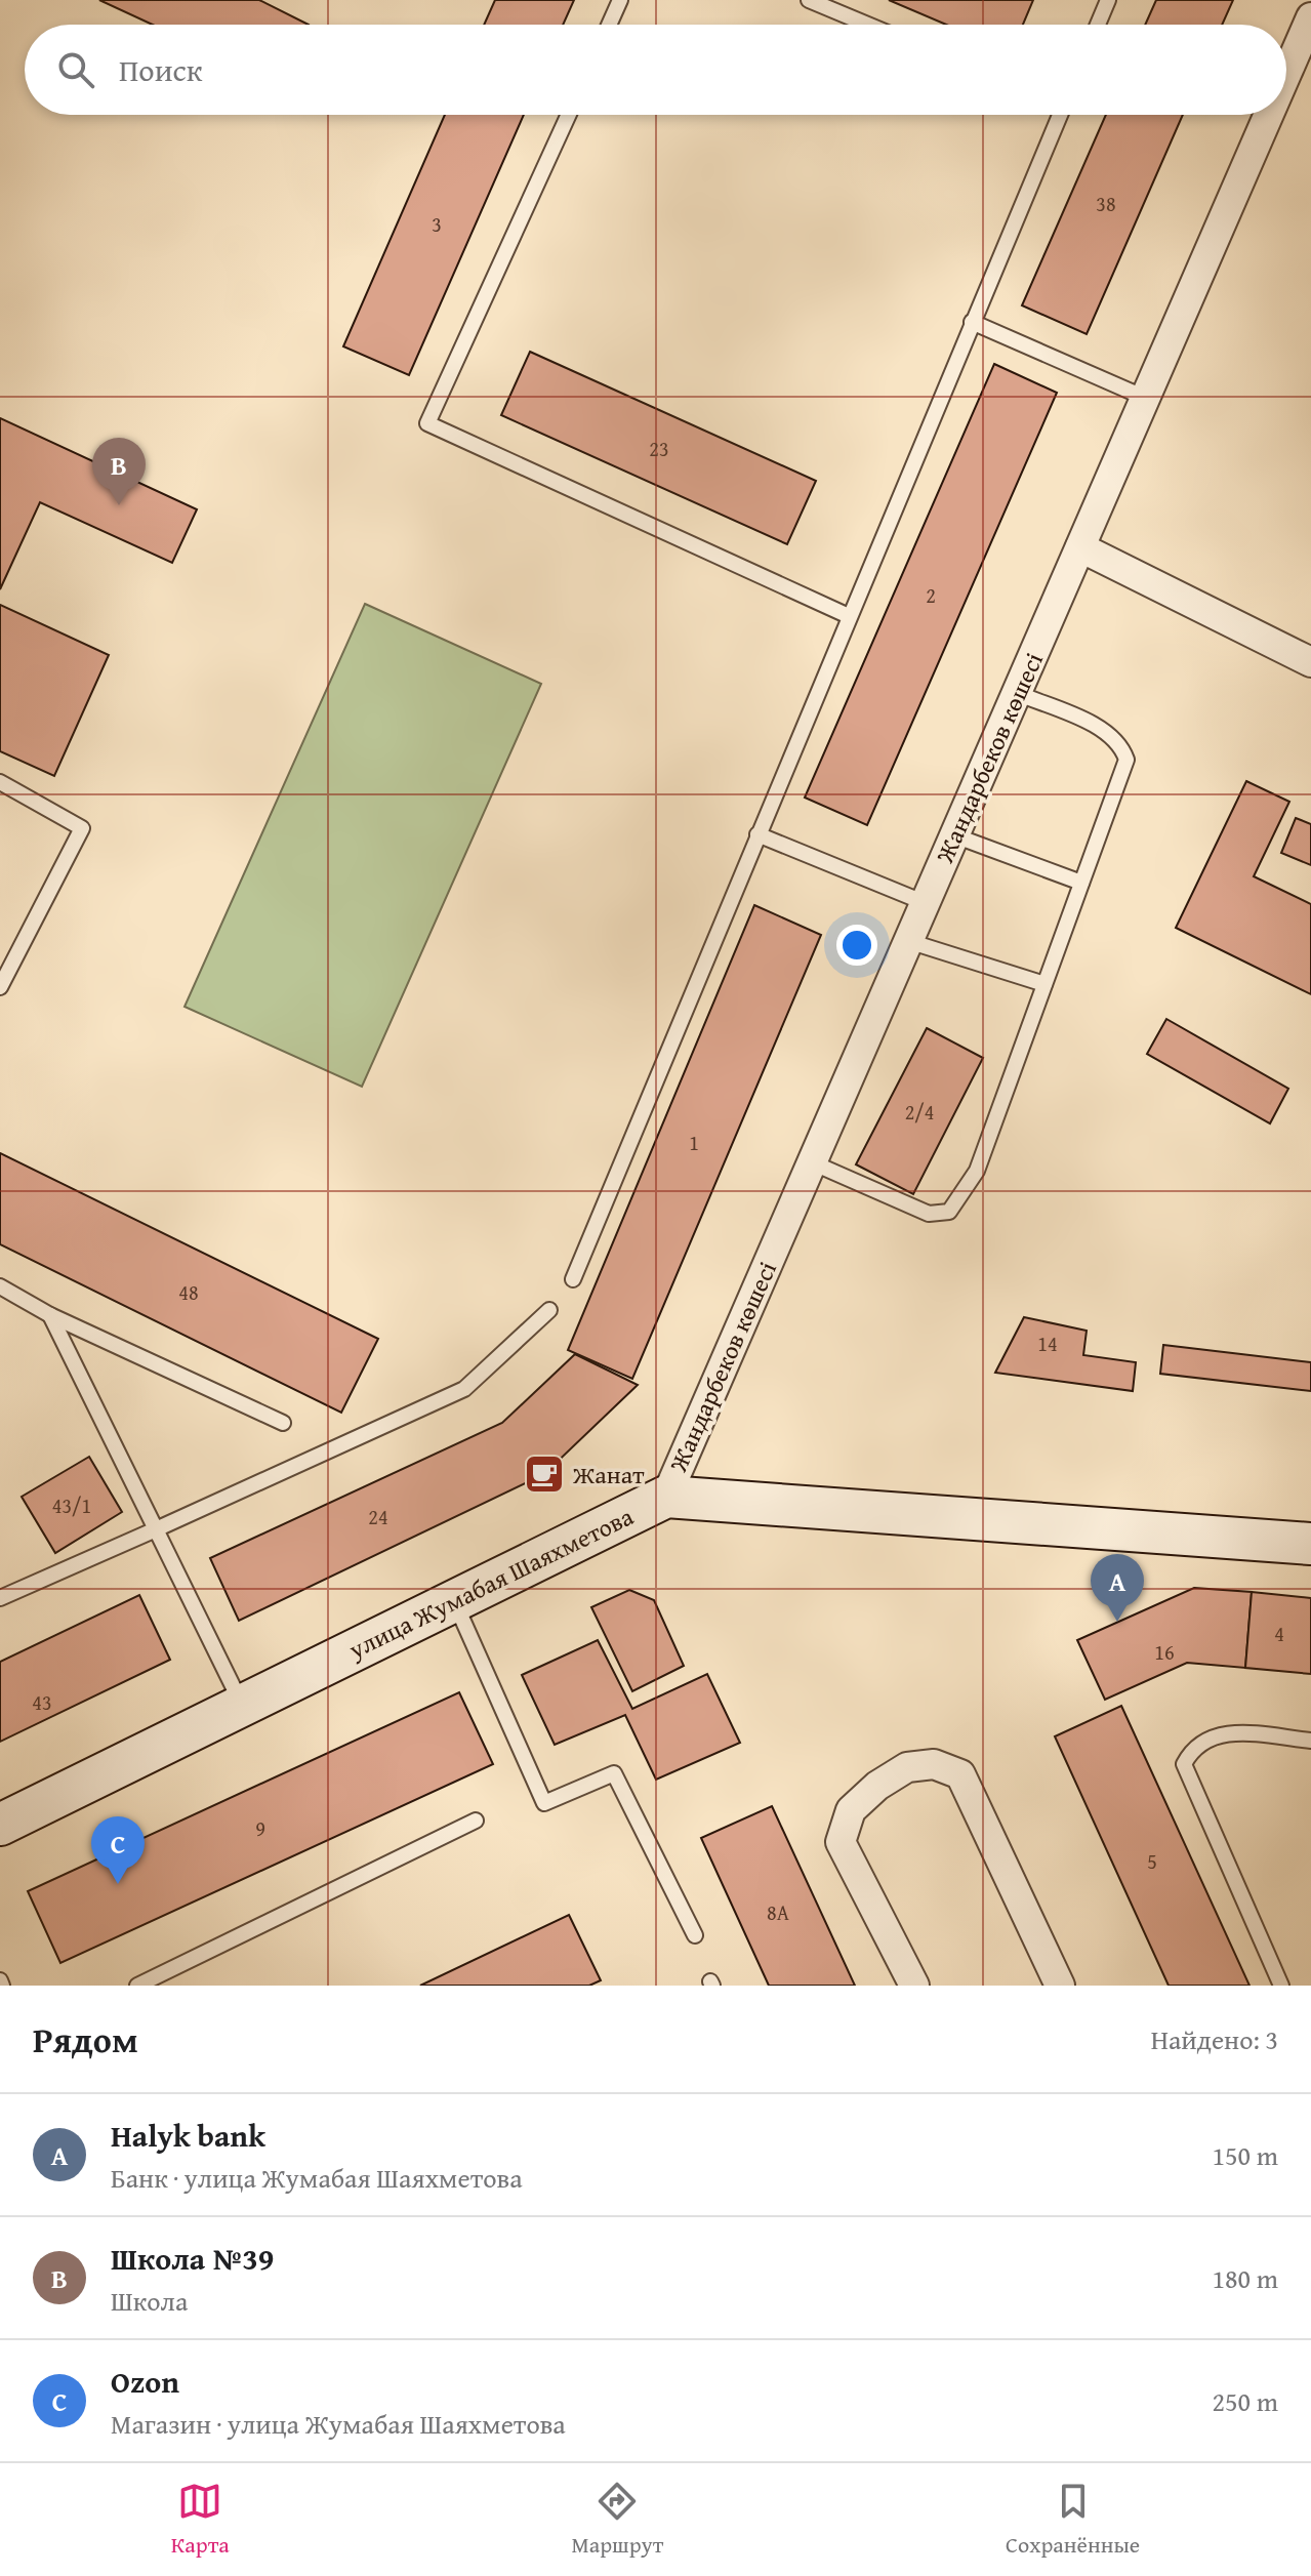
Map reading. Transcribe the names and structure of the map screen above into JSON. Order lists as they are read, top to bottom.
{
  "streets": {
    "street": ["Жандарбеков көшесі", "улица Жумабая Шаяхметова"]
  },
  "crossings": [
    ["Жандарбеков көшесі", "улица Жумабая Шаяхметова"]
  ],
  "places": {
    "cafe": ["Жанат"]
  },
  "house_numbers": [
    "38",
    "3",
    "23",
    "2",
    "2/4",
    "1",
    "48",
    "14",
    "43/1",
    "24",
    "4",
    "16",
    "43",
    "9",
    "5",
    "8А"
  ],
  "page": {
    "search": "Поиск",
    "pins": ["B", "A", "C"],
    "heading": ["Рядом", "Найдено: 3"],
    "list": [
      {
        "mark": "A",
        "name": "Halyk bank",
        "note": "Банк · улица Жумабая Шаяхметова",
        "value": "150 m"
      },
      {
        "mark": "B",
        "name": "Школа №39",
        "note": "Школа",
        "value": "180 m"
      },
      {
        "mark": "C",
        "name": "Ozon",
        "note": "Магазин · улица Жумабая Шаяхметова",
        "value": "250 m"
      }
    ],
    "nav": ["Карта", "Маршрут", "Сохранённые"]
  }
}
